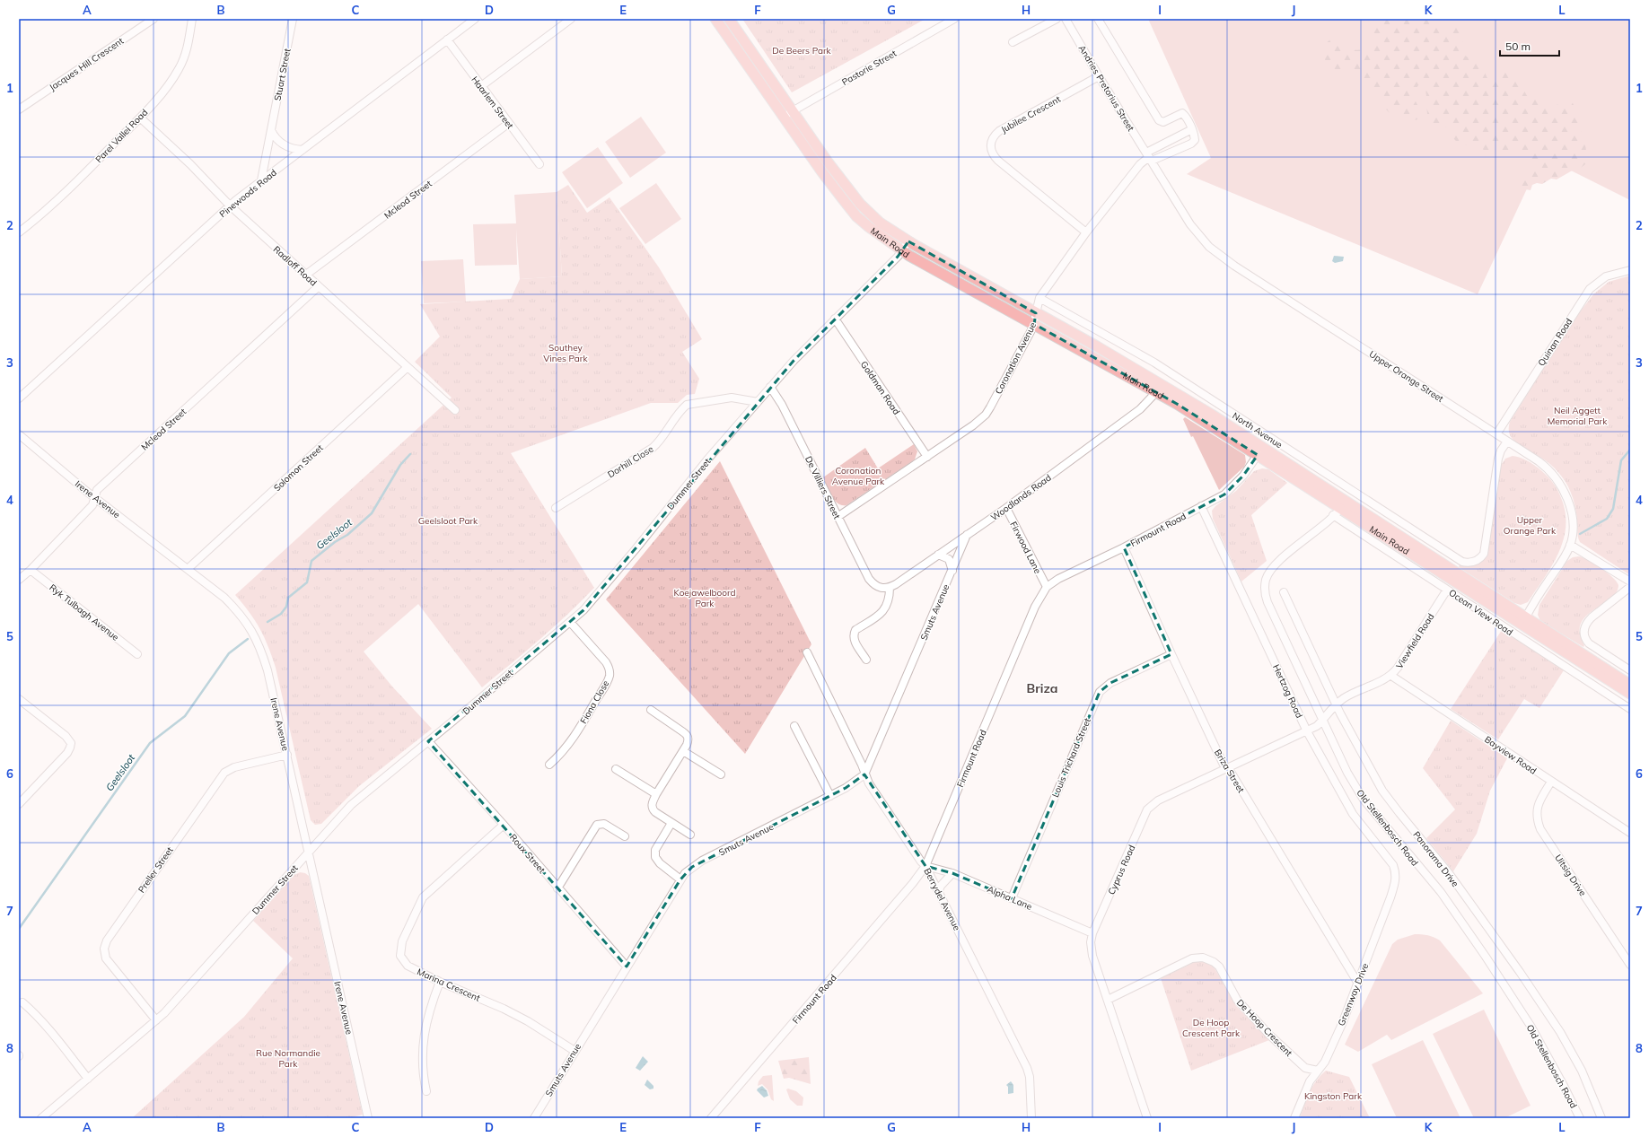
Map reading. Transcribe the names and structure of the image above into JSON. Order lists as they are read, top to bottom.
{
  "streets": {
    "main road": ["Main Road"],
    "street": [
      "Jacques Hill Crescent",
      "Pastorie Street",
      "Stuart Street",
      "Andries Pretorius Street",
      "Haarlem Street",
      "Jubilee Crescent",
      "Parel Vallei Road",
      "Pinewoods Road",
      "Mcleod Street",
      "Radloff Road",
      "Quinan Road",
      "Coronation Avenue",
      "Upper Orange Street",
      "Goldman Road",
      "North Avenue",
      "Dorhill Close",
      "Solomon Street",
      "Dummer Street",
      "De Villiers Street",
      "Woodlands Road",
      "Irene Avenue",
      "Firmount Road",
      "Firwood Lane",
      "Ryk Tulbagh Avenue",
      "Smuts Avenue",
      "Ocean View Road",
      "Viewfield Road",
      "Hertzog Road",
      "Fiona Close",
      "Bayview Road",
      "Louis Trichard Street",
      "Briza Street",
      "Old Stellenbosch Road",
      "Roux Street",
      "Panorama Drive",
      "Preller Street",
      "Cyprus Road",
      "Uitsig Drive",
      "Alpha Lane",
      "Berrydel Avenue",
      "Marina Crescent",
      "Greenway Drive",
      "De Hoop Crescent"
    ]
  },
  "crossings": [
    ["Pastorie Street", "Main Road"],
    ["Stuart Street", "Pinewoods Road"],
    ["Andries Pretorius Street", "Jubilee Crescent"],
    ["Andries Pretorius Street", "Coronation Avenue"],
    ["Andries Pretorius Street", "Upper Orange Street"],
    ["Haarlem Street", "Pinewoods Road"],
    ["Haarlem Street", "Mcleod Street"],
    ["Jubilee Crescent", "Coronation Avenue"],
    ["Parel Vallei Road", "Radloff Road"],
    ["Pinewoods Road", "Radloff Road"],
    ["Mcleod Street", "Radloff Road"],
    ["Mcleod Street", "Irene Avenue"],
    ["Mcleod Street", "Ryk Tulbagh Avenue"],
    ["Main Road", "Coronation Avenue"],
    ["Main Road", "Upper Orange Street"],
    ["Main Road", "Dummer Street"],
    ["Main Road", "Woodlands Road"],
    ["Main Road", "Firmount Road"],
    ["Main Road", "Old Stellenbosch Road"],
    ["Radloff Road", "Solomon Street"],
    ["Quinan Road", "Upper Orange Street"],
    ["Coronation Avenue", "Upper Orange Street"],
    ["Coronation Avenue", "Goldman Road"],
    ["Coronation Avenue", "North Avenue"],
    ["Coronation Avenue", "De Villiers Street"],
    ["Upper Orange Street", "North Avenue"],
    ["Goldman Road", "Dummer Street"],
    ["Dorhill Close", "Dummer Street"],
    ["Solomon Street", "Irene Avenue"],
    ["Dummer Street", "De Villiers Street"],
    ["Dummer Street", "Irene Avenue"],
    ["Dummer Street", "Fiona Close"],
    ["Dummer Street", "Roux Street"],
    ["Dummer Street", "Preller Street"],
    ["De Villiers Street", "Woodlands Road"],
    ["Woodlands Road", "Firwood Lane"],
    ["Woodlands Road", "Smuts Avenue"],
    ["Irene Avenue", "Preller Street"],
    ["Firmount Road", "Firwood Lane"],
    ["Firmount Road", "Hertzog Road"],
    ["Firmount Road", "Briza Street"],
    ["Firmount Road", "Alpha Lane"],
    ["Firmount Road", "Berrydel Avenue"],
    ["Smuts Avenue", "Roux Street"],
    ["Smuts Avenue", "Berrydel Avenue"],
    ["Smuts Avenue", "Marina Crescent"],
    ["Ocean View Road", "Viewfield Road"],
    ["Ocean View Road", "Old Stellenbosch Road"],
    ["Viewfield Road", "Bayview Road"],
    ["Viewfield Road", "Old Stellenbosch Road"],
    ["Viewfield Road", "Panorama Drive"],
    ["Viewfield Road", "Cyprus Road"],
    ["Hertzog Road", "Cyprus Road"],
    ["Hertzog Road", "Greenway Drive"],
    ["Bayview Road", "Uitsig Drive"],
    ["Louis Trichard Street", "Briza Street"],
    ["Louis Trichard Street", "Alpha Lane"],
    ["Briza Street", "Cyprus Road"],
    ["Briza Street", "Greenway Drive"],
    ["Old Stellenbosch Road", "Cyprus Road"],
    ["Roux Street", "Marina Crescent"],
    ["Cyprus Road", "Alpha Lane"],
    ["Cyprus Road", "De Hoop Crescent"],
    ["Alpha Lane", "Berrydel Avenue"],
    ["Greenway Drive", "De Hoop Crescent"]
  ],
  "districts": ["Briza"],
  "water": ["Geelsloot"],
  "parks": [
    "De Beers Park",
    "Southey Vines Park",
    "Neil Aggett Memorial Park",
    "Coronation Avenue Park",
    "Upper Orange Park",
    "Geelsloot Park",
    "Koejawelboord Park",
    "De Hoop Crescent Park",
    "Rue Normandie Park",
    "Kingston Park"
  ],
  "scale_bar": "50 m",
  "grid": {
    "columns": [
      "A",
      "B",
      "C",
      "D",
      "E",
      "F",
      "G",
      "H",
      "I",
      "J",
      "K",
      "L"
    ],
    "rows": [
      "1",
      "2",
      "3",
      "4",
      "5",
      "6",
      "7",
      "8"
    ]
  }
}
